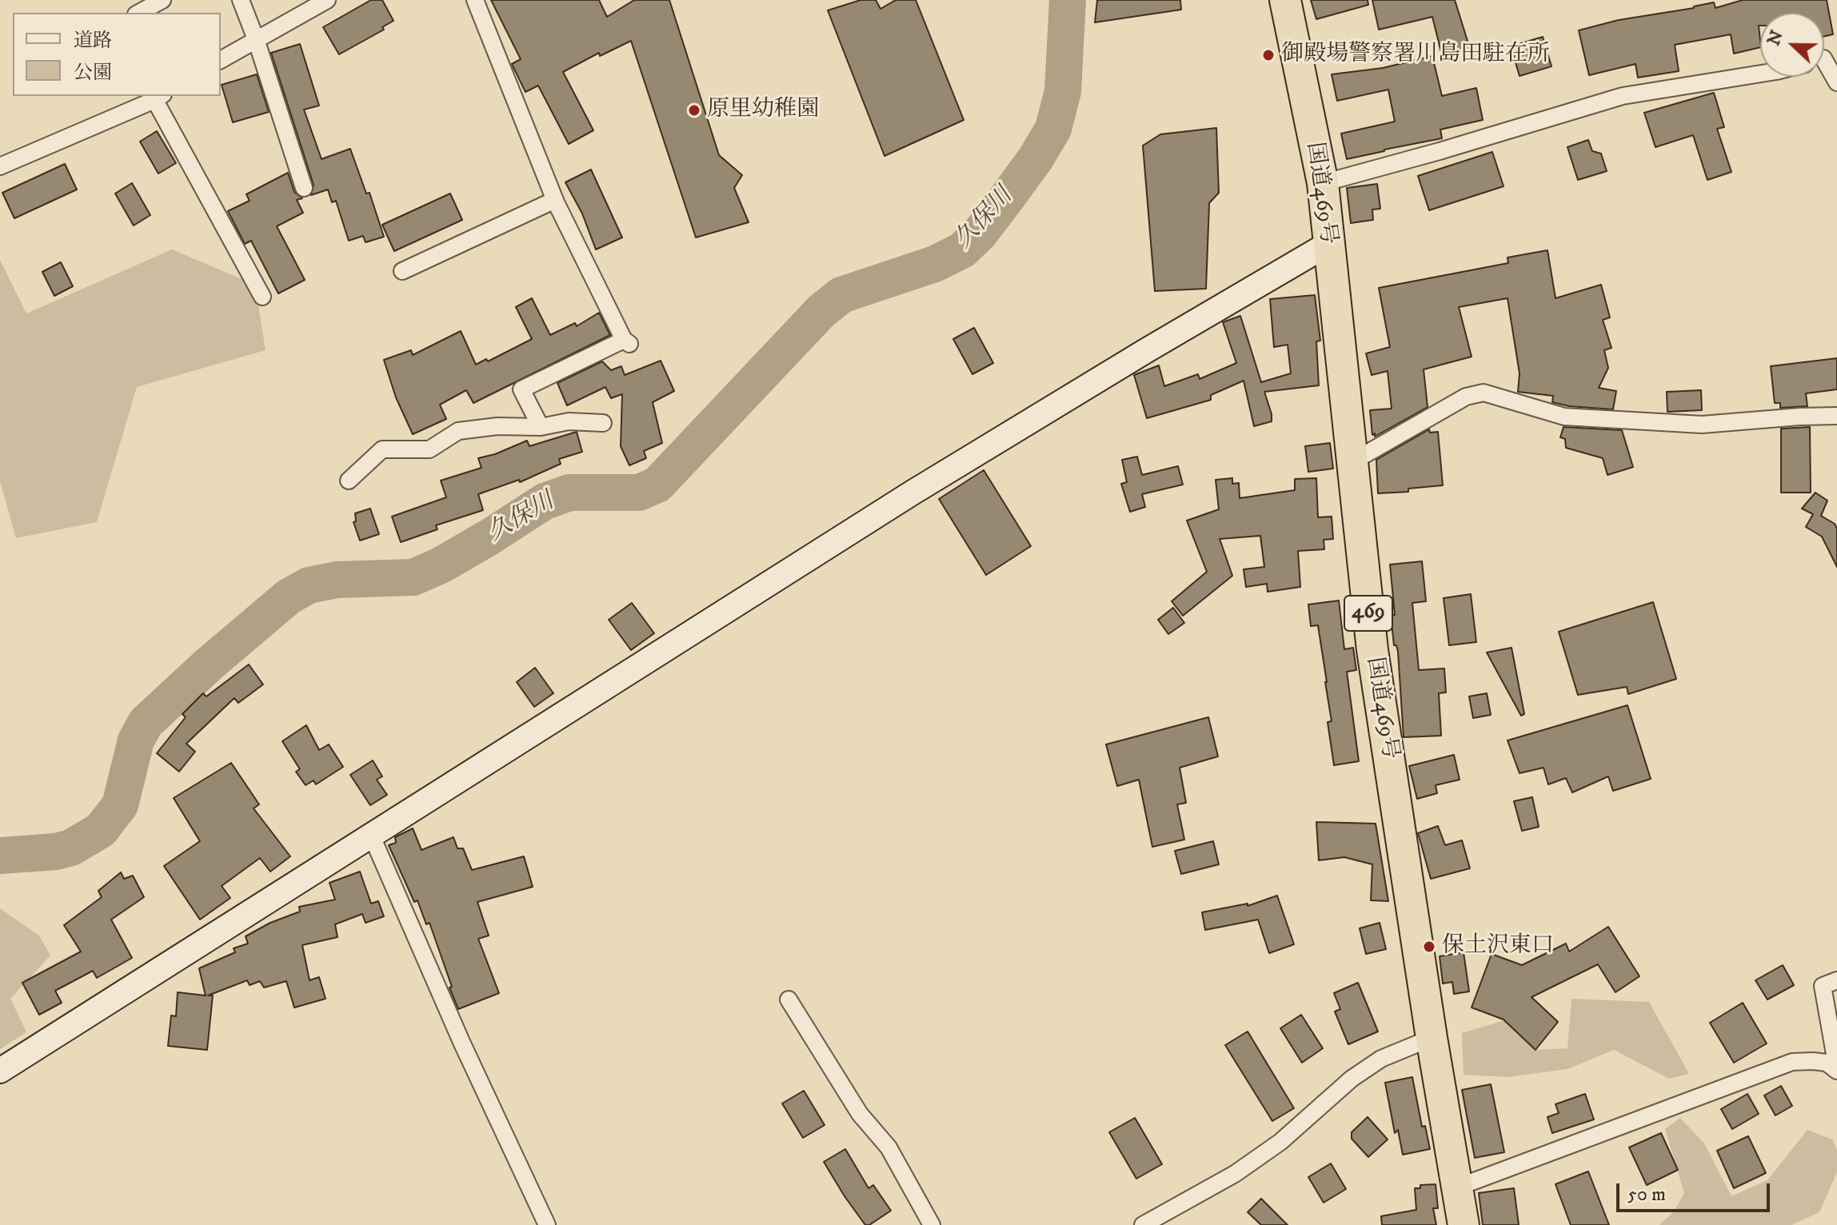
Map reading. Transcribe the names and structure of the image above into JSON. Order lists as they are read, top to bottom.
{
  "streets": {
    "highway": ["国道469号", "469"]
  },
  "water": ["久保川"],
  "places": ["御殿場警察署川島田駐在所", "原里幼稚園", "保土沢東口"],
  "legend": ["道路", "公園"],
  "scale_bar": "50 m",
  "north": "left"
}
